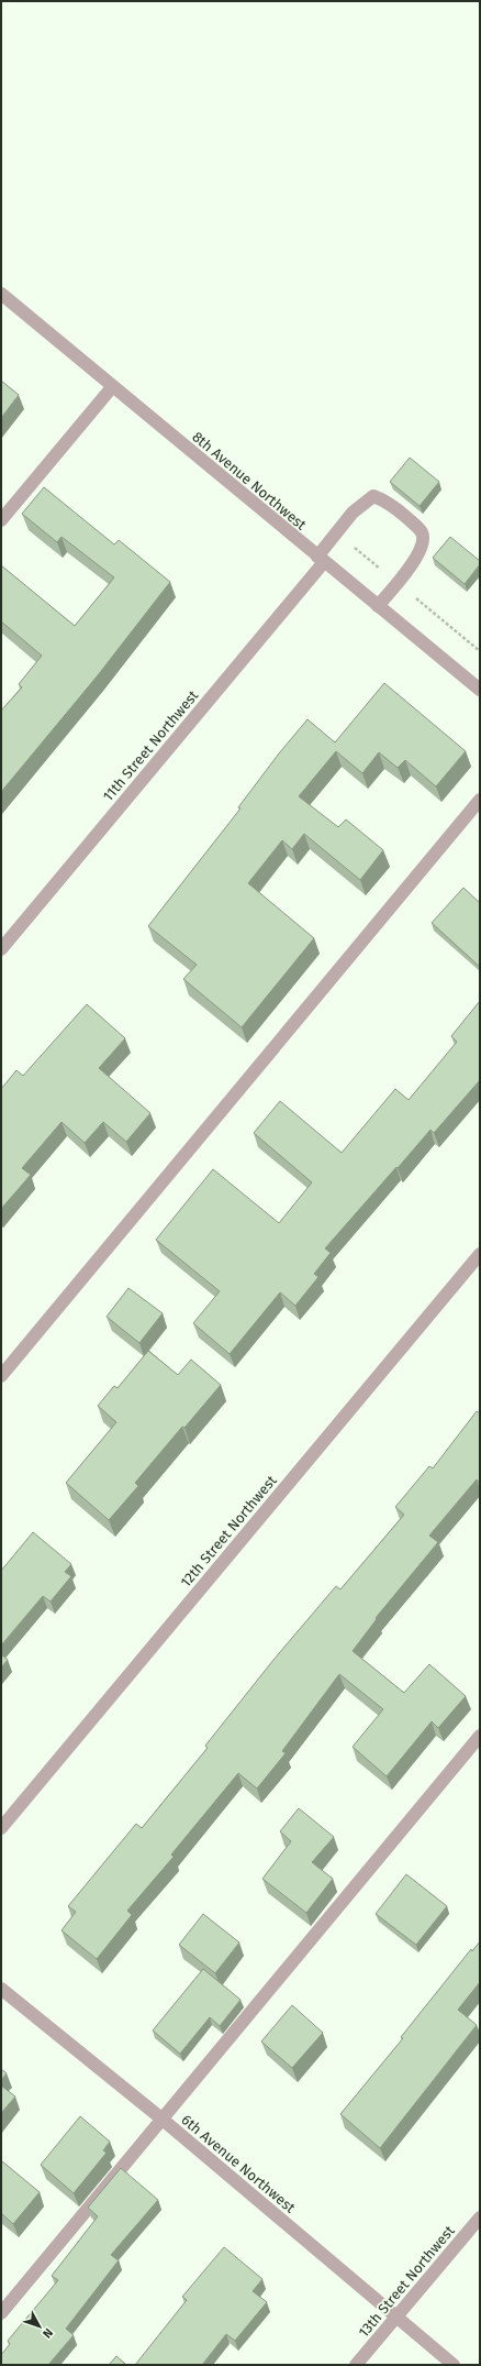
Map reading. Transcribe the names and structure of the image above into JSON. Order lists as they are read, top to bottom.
{
  "streets": {
    "street": [
      "8th Avenue Northwest",
      "11th Street Northwest",
      "12th Street Northwest",
      "6th Avenue Northwest",
      "13th Street Northwest"
    ]
  },
  "crossings": [
    ["8th Avenue Northwest", "11th Street Northwest"],
    ["6th Avenue Northwest", "13th Street Northwest"]
  ],
  "north": "bottom right"
}
